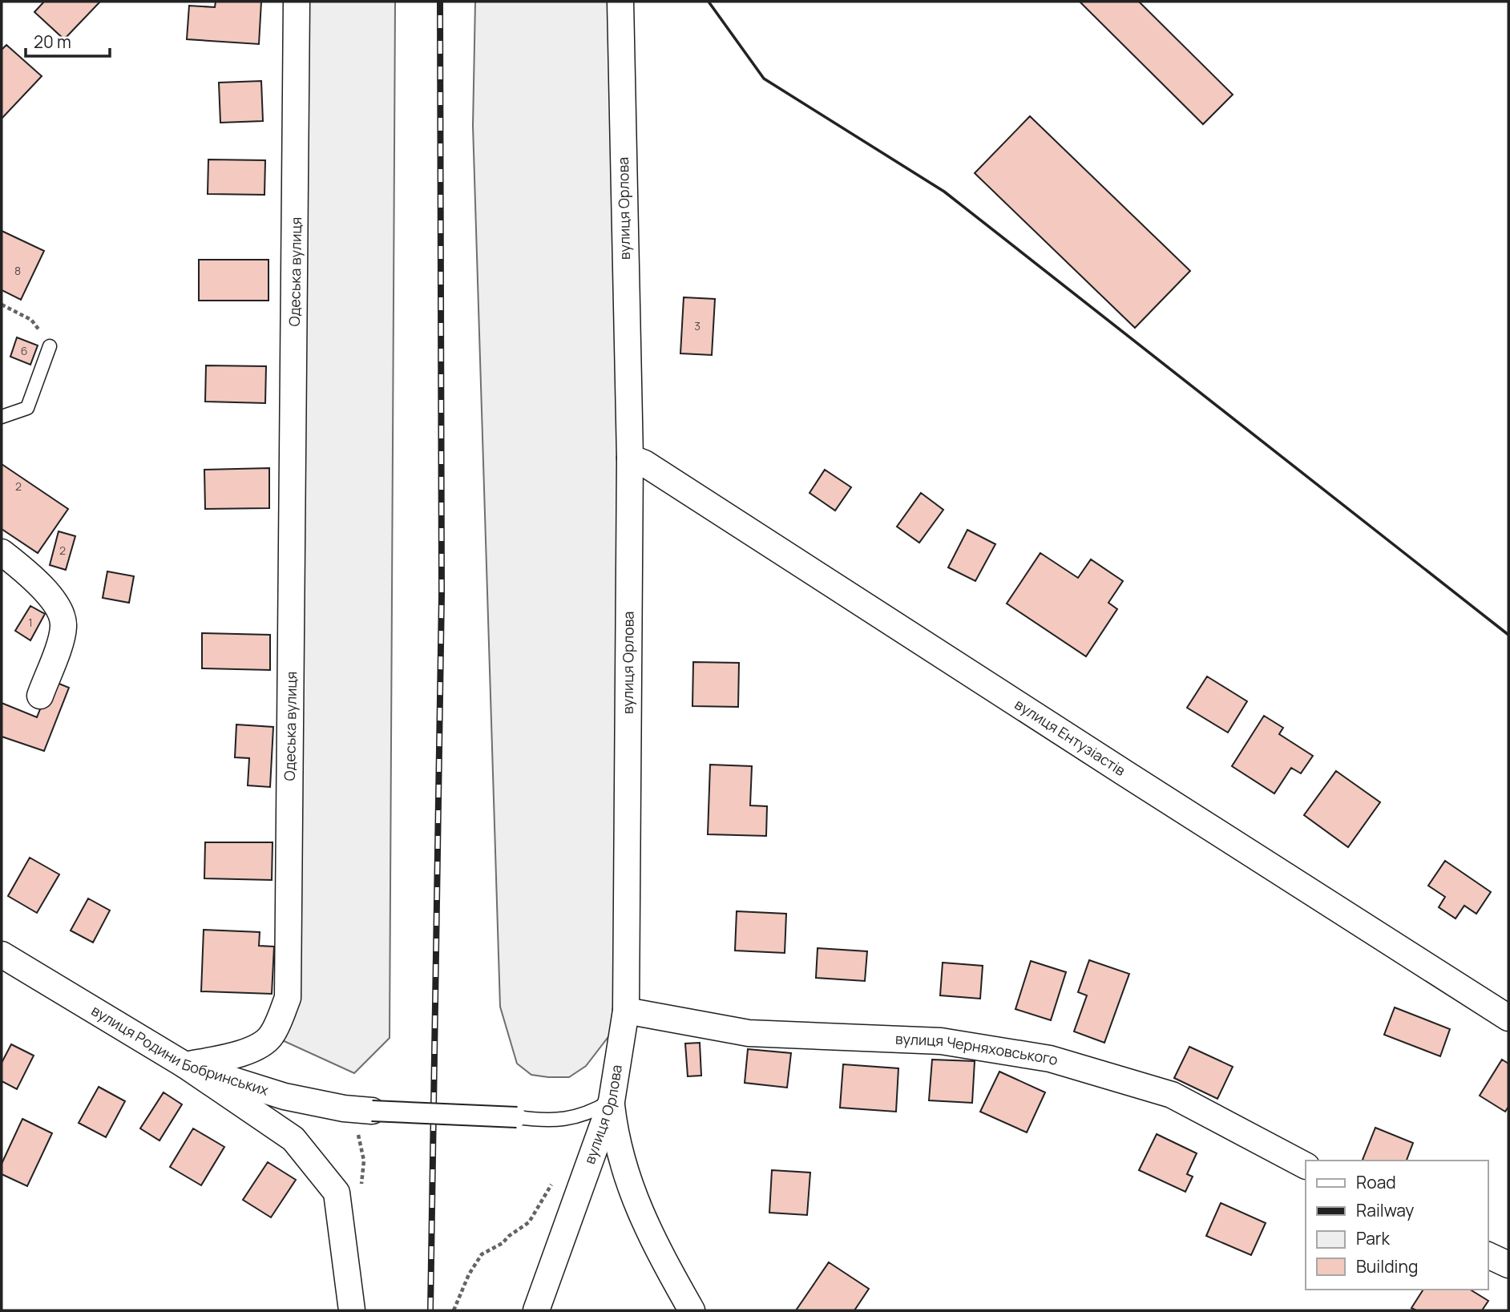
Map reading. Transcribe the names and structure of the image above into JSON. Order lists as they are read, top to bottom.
{
  "streets": {
    "street": [
      "вулиця Орлова",
      "Одеська вулиця",
      "вулиця Ентузіастів",
      "вулиця Родини Бобринських",
      "вулиця Черняховського"
    ]
  },
  "crossings": [
    ["вулиця Орлова", "вулиця Ентузіастів"],
    ["вулиця Орлова", "вулиця Черняховського"],
    ["Одеська вулиця", "вулиця Родини Бобринських"]
  ],
  "house_numbers": [
    "8",
    "3",
    "6",
    "2",
    "2",
    "1"
  ],
  "legend": [
    "Road",
    "Railway",
    "Park",
    "Building"
  ],
  "scale_bar": "20 m"
}
